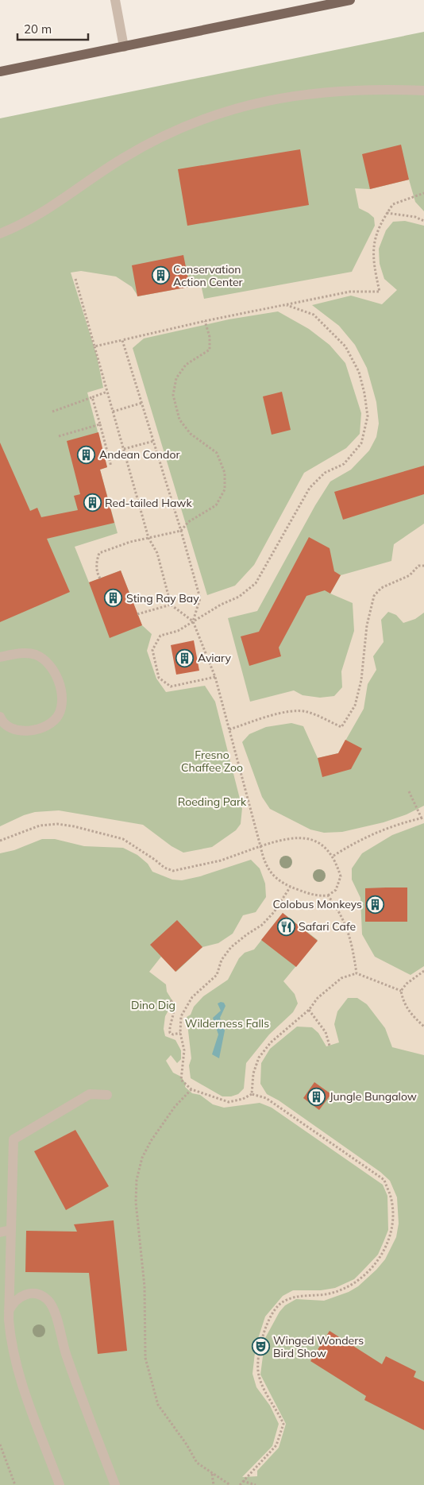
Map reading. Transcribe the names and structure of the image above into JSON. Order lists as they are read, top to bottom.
{
  "parks": [
    "Fresno Chaffee Zoo",
    "Roeding Park",
    "Dino Dig",
    "Wilderness Falls"
  ],
  "places": {
    "building": [
      "Conservation Action Center",
      "Andean Condor",
      "Red-tailed Hawk",
      "Sting Ray Bay",
      "Aviary",
      "Colobus Monkeys",
      "Jungle Bungalow"
    ],
    "restaurant": ["Safari Cafe"],
    "theatre": ["Winged Wonders Bird Show"]
  },
  "scale_bar": "20 m"
}
